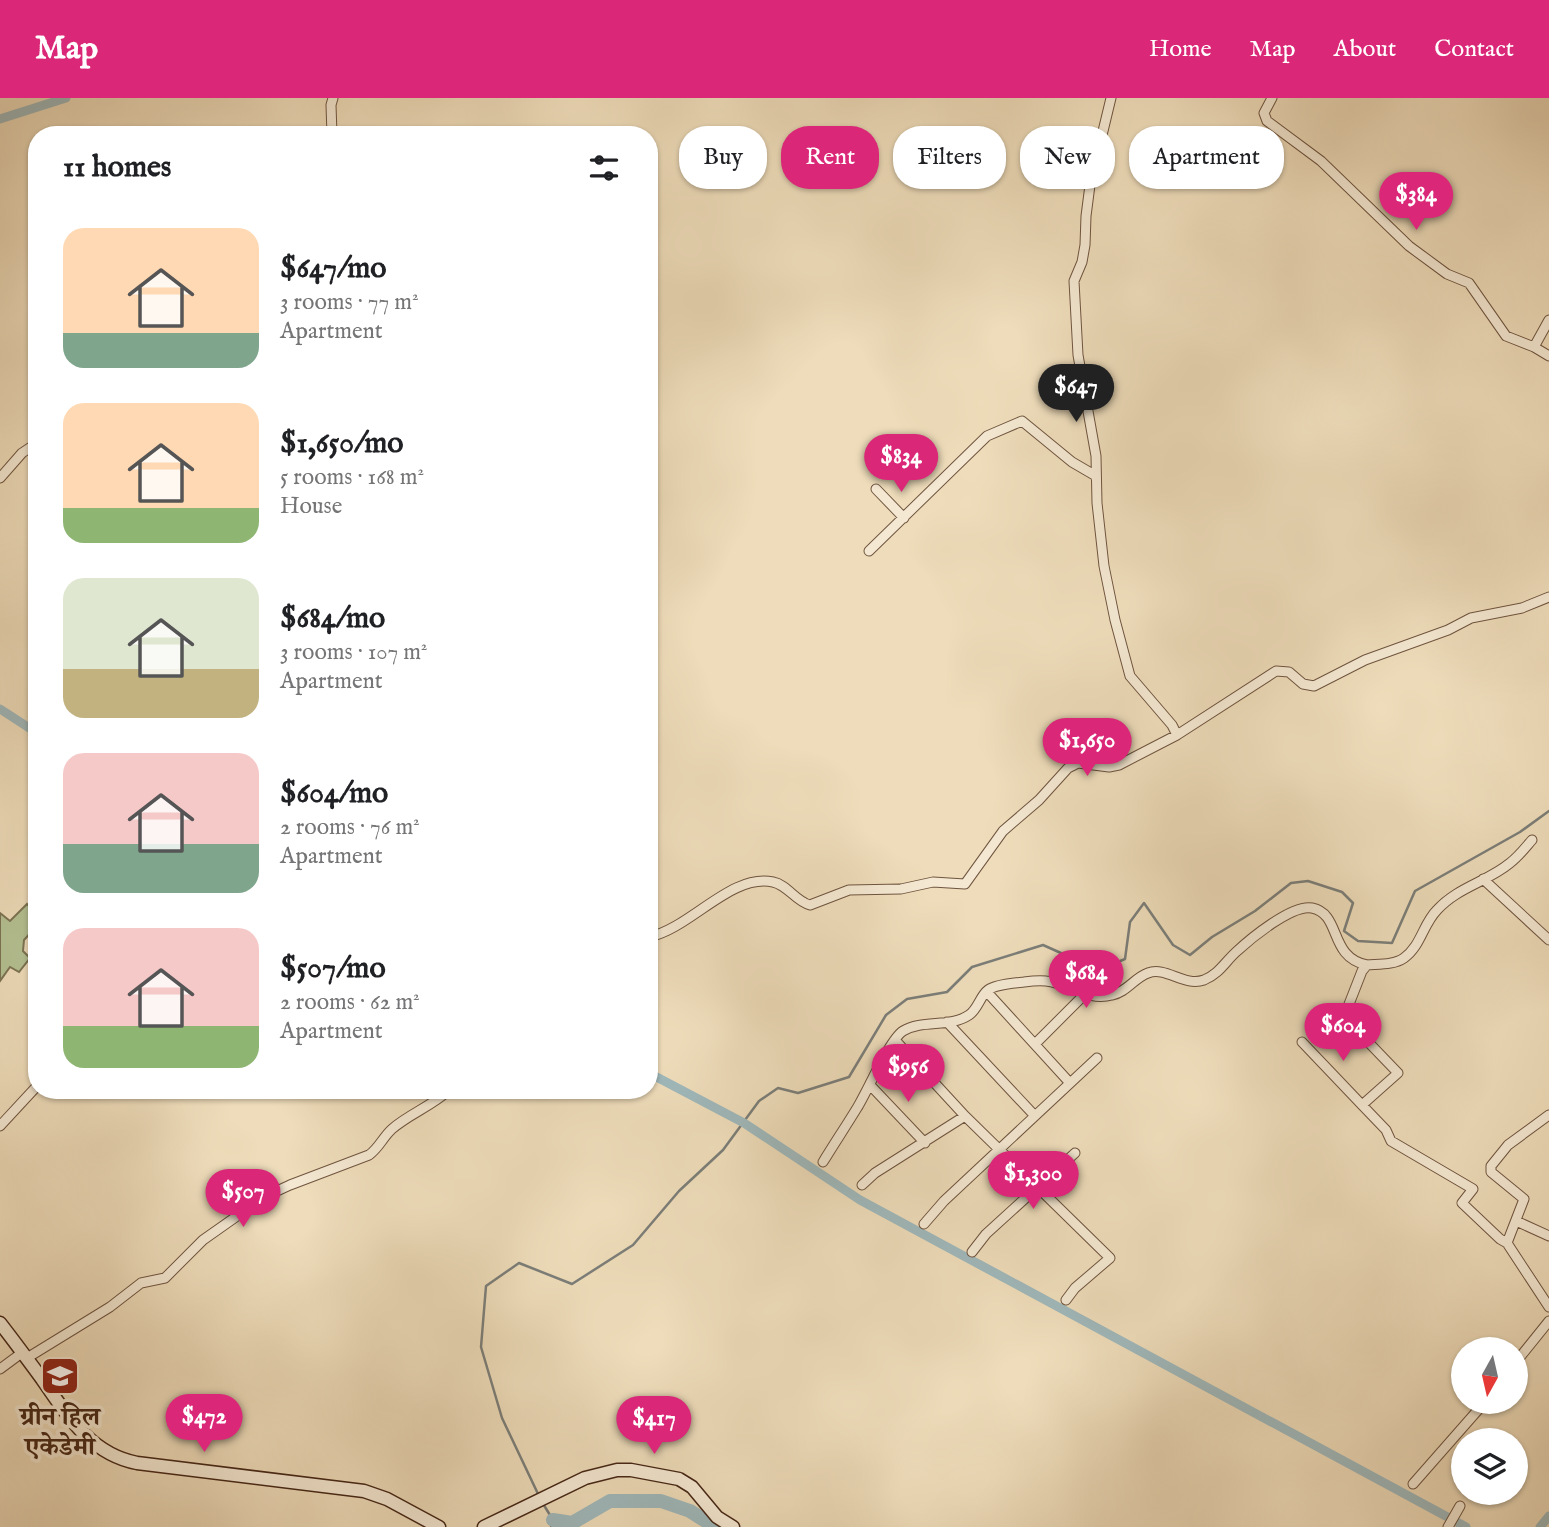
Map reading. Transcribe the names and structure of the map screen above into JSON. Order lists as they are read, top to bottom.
{
  "places": {
    "school or university": ["ग्रीन हिल एकेडेमी"]
  },
  "north": "bottom",
  "page": {
    "header": "Map",
    "nav": [
      "Home",
      "Map",
      "About",
      "Contact"
    ],
    "chip": [
      "Buy",
      "Rent",
      "Filters",
      "New",
      "Apartment"
    ],
    "heading": "11 homes",
    "price": [
      "$384",
      "$647",
      "$834",
      "$1,650",
      "$684",
      "$604",
      "$956",
      "$1,300",
      "$507",
      "$472",
      "$417"
    ],
    "list": [
      {
        "name": "$647/mo",
        "note": "3 rooms · 77 m² · Apartment"
      },
      {
        "name": "$1,650/mo",
        "note": "5 rooms · 168 m² · House"
      },
      {
        "name": "$684/mo",
        "note": "3 rooms · 107 m² · Apartment"
      },
      {
        "name": "$604/mo",
        "note": "2 rooms · 76 m² · Apartment"
      },
      {
        "name": "$507/mo",
        "note": "2 rooms · 62 m² · Apartment"
      }
    ]
  }
}
